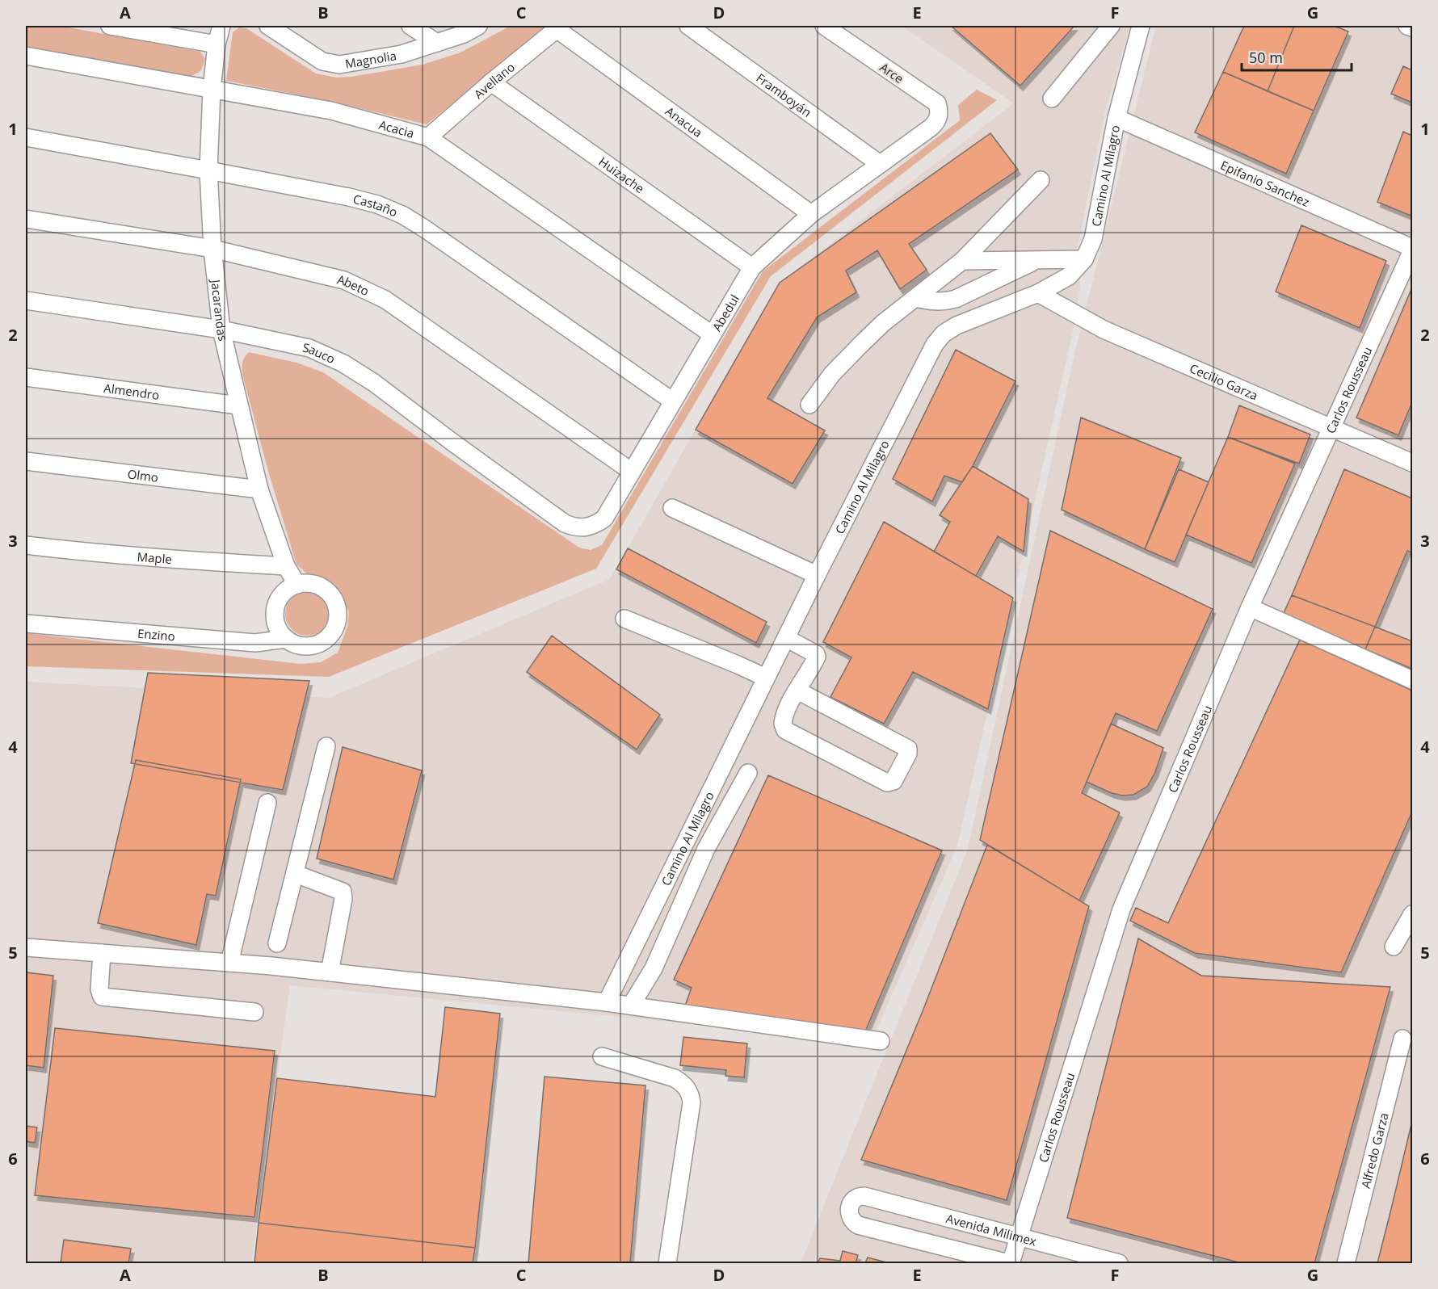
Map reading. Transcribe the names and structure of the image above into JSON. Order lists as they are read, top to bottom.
{
  "streets": {
    "street": [
      "Magnolia",
      "Arce",
      "Avellano",
      "Framboyán",
      "Anacua",
      "Acacia",
      "Huizache",
      "Camino Al Milagro",
      "Epifanio Sanchez",
      "Castaño",
      "Abeto",
      "Jacarandas",
      "Abedul",
      "Sauco",
      "Cecilio Garza",
      "Carlos Rousseau",
      "Almendro",
      "Olmo",
      "Maple",
      "Enzino",
      "Alfredo Garza",
      "Avenida Milimex"
    ]
  },
  "crossings": [
    ["Arce", "Abedul"],
    ["Avellano", "Anacua"],
    ["Avellano", "Acacia"],
    ["Avellano", "Huizache"],
    ["Framboyán", "Abedul"],
    ["Anacua", "Abedul"],
    ["Acacia", "Jacarandas"],
    ["Acacia", "Abedul"],
    ["Huizache", "Abedul"],
    ["Camino Al Milagro", "Epifanio Sanchez"],
    ["Camino Al Milagro", "Cecilio Garza"],
    ["Epifanio Sanchez", "Carlos Rousseau"],
    ["Castaño", "Jacarandas"],
    ["Castaño", "Abedul"],
    ["Abeto", "Jacarandas"],
    ["Abeto", "Abedul"],
    ["Jacarandas", "Sauco"],
    ["Jacarandas", "Almendro"],
    ["Jacarandas", "Olmo"],
    ["Jacarandas", "Maple"],
    ["Jacarandas", "Enzino"],
    ["Abedul", "Sauco"],
    ["Cecilio Garza", "Carlos Rousseau"],
    ["Carlos Rousseau", "Avenida Milimex"]
  ],
  "scale_bar": "50 m",
  "grid": {
    "columns": [
      "A",
      "B",
      "C",
      "D",
      "E",
      "F",
      "G"
    ],
    "rows": [
      "1",
      "2",
      "3",
      "4",
      "5",
      "6"
    ]
  }
}
